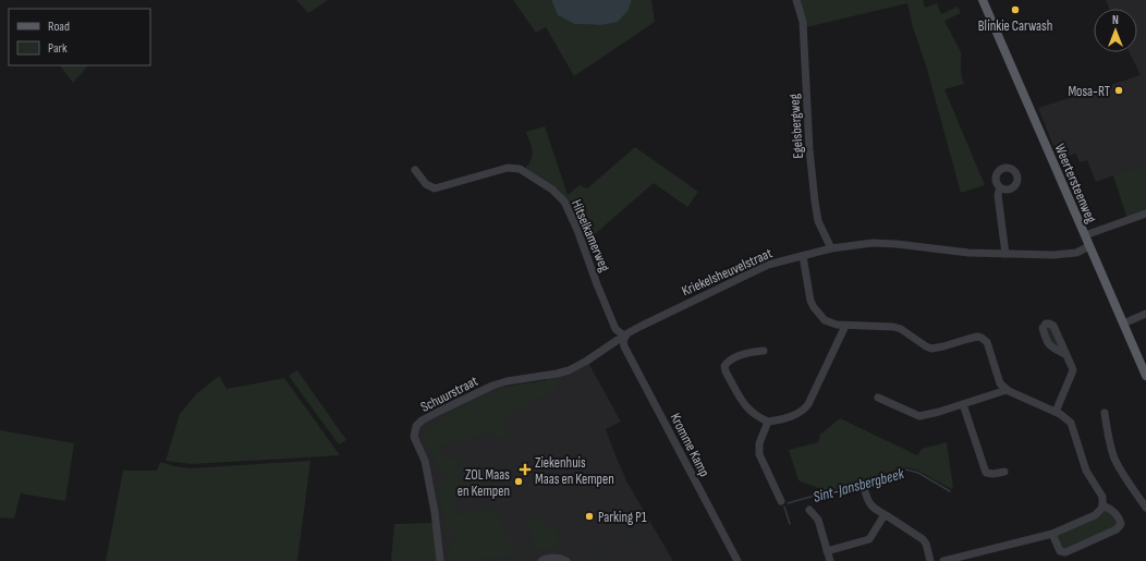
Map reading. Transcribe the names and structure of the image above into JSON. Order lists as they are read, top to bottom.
{
  "streets": {
    "main road": ["Weertersteenweg"],
    "street": [
      "Egelsbergweg",
      "Hitselkamerweg",
      "Kriekelsheuvelstraat",
      "Schuurstraat",
      "Kromme Kamp"
    ]
  },
  "crossings": [
    ["Egelsbergweg", "Kriekelsheuvelstraat"],
    ["Weertersteenweg", "Kriekelsheuvelstraat"],
    ["Hitselkamerweg", "Kriekelsheuvelstraat"],
    ["Hitselkamerweg", "Schuurstraat"],
    ["Hitselkamerweg", "Kromme Kamp"],
    ["Kriekelsheuvelstraat", "Schuurstraat"],
    ["Kriekelsheuvelstraat", "Kromme Kamp"],
    ["Schuurstraat", "Kromme Kamp"]
  ],
  "water": ["Sint-Jansbergbeek"],
  "places": {
    "other": [
      "Blinkie Carwash",
      "Mosa-RT",
      "ZOL Maas en Kempen",
      "Parking P1"
    ],
    "health": ["Ziekenhuis Maas en Kempen"]
  },
  "legend": ["Road", "Park"],
  "north": "top"
}
